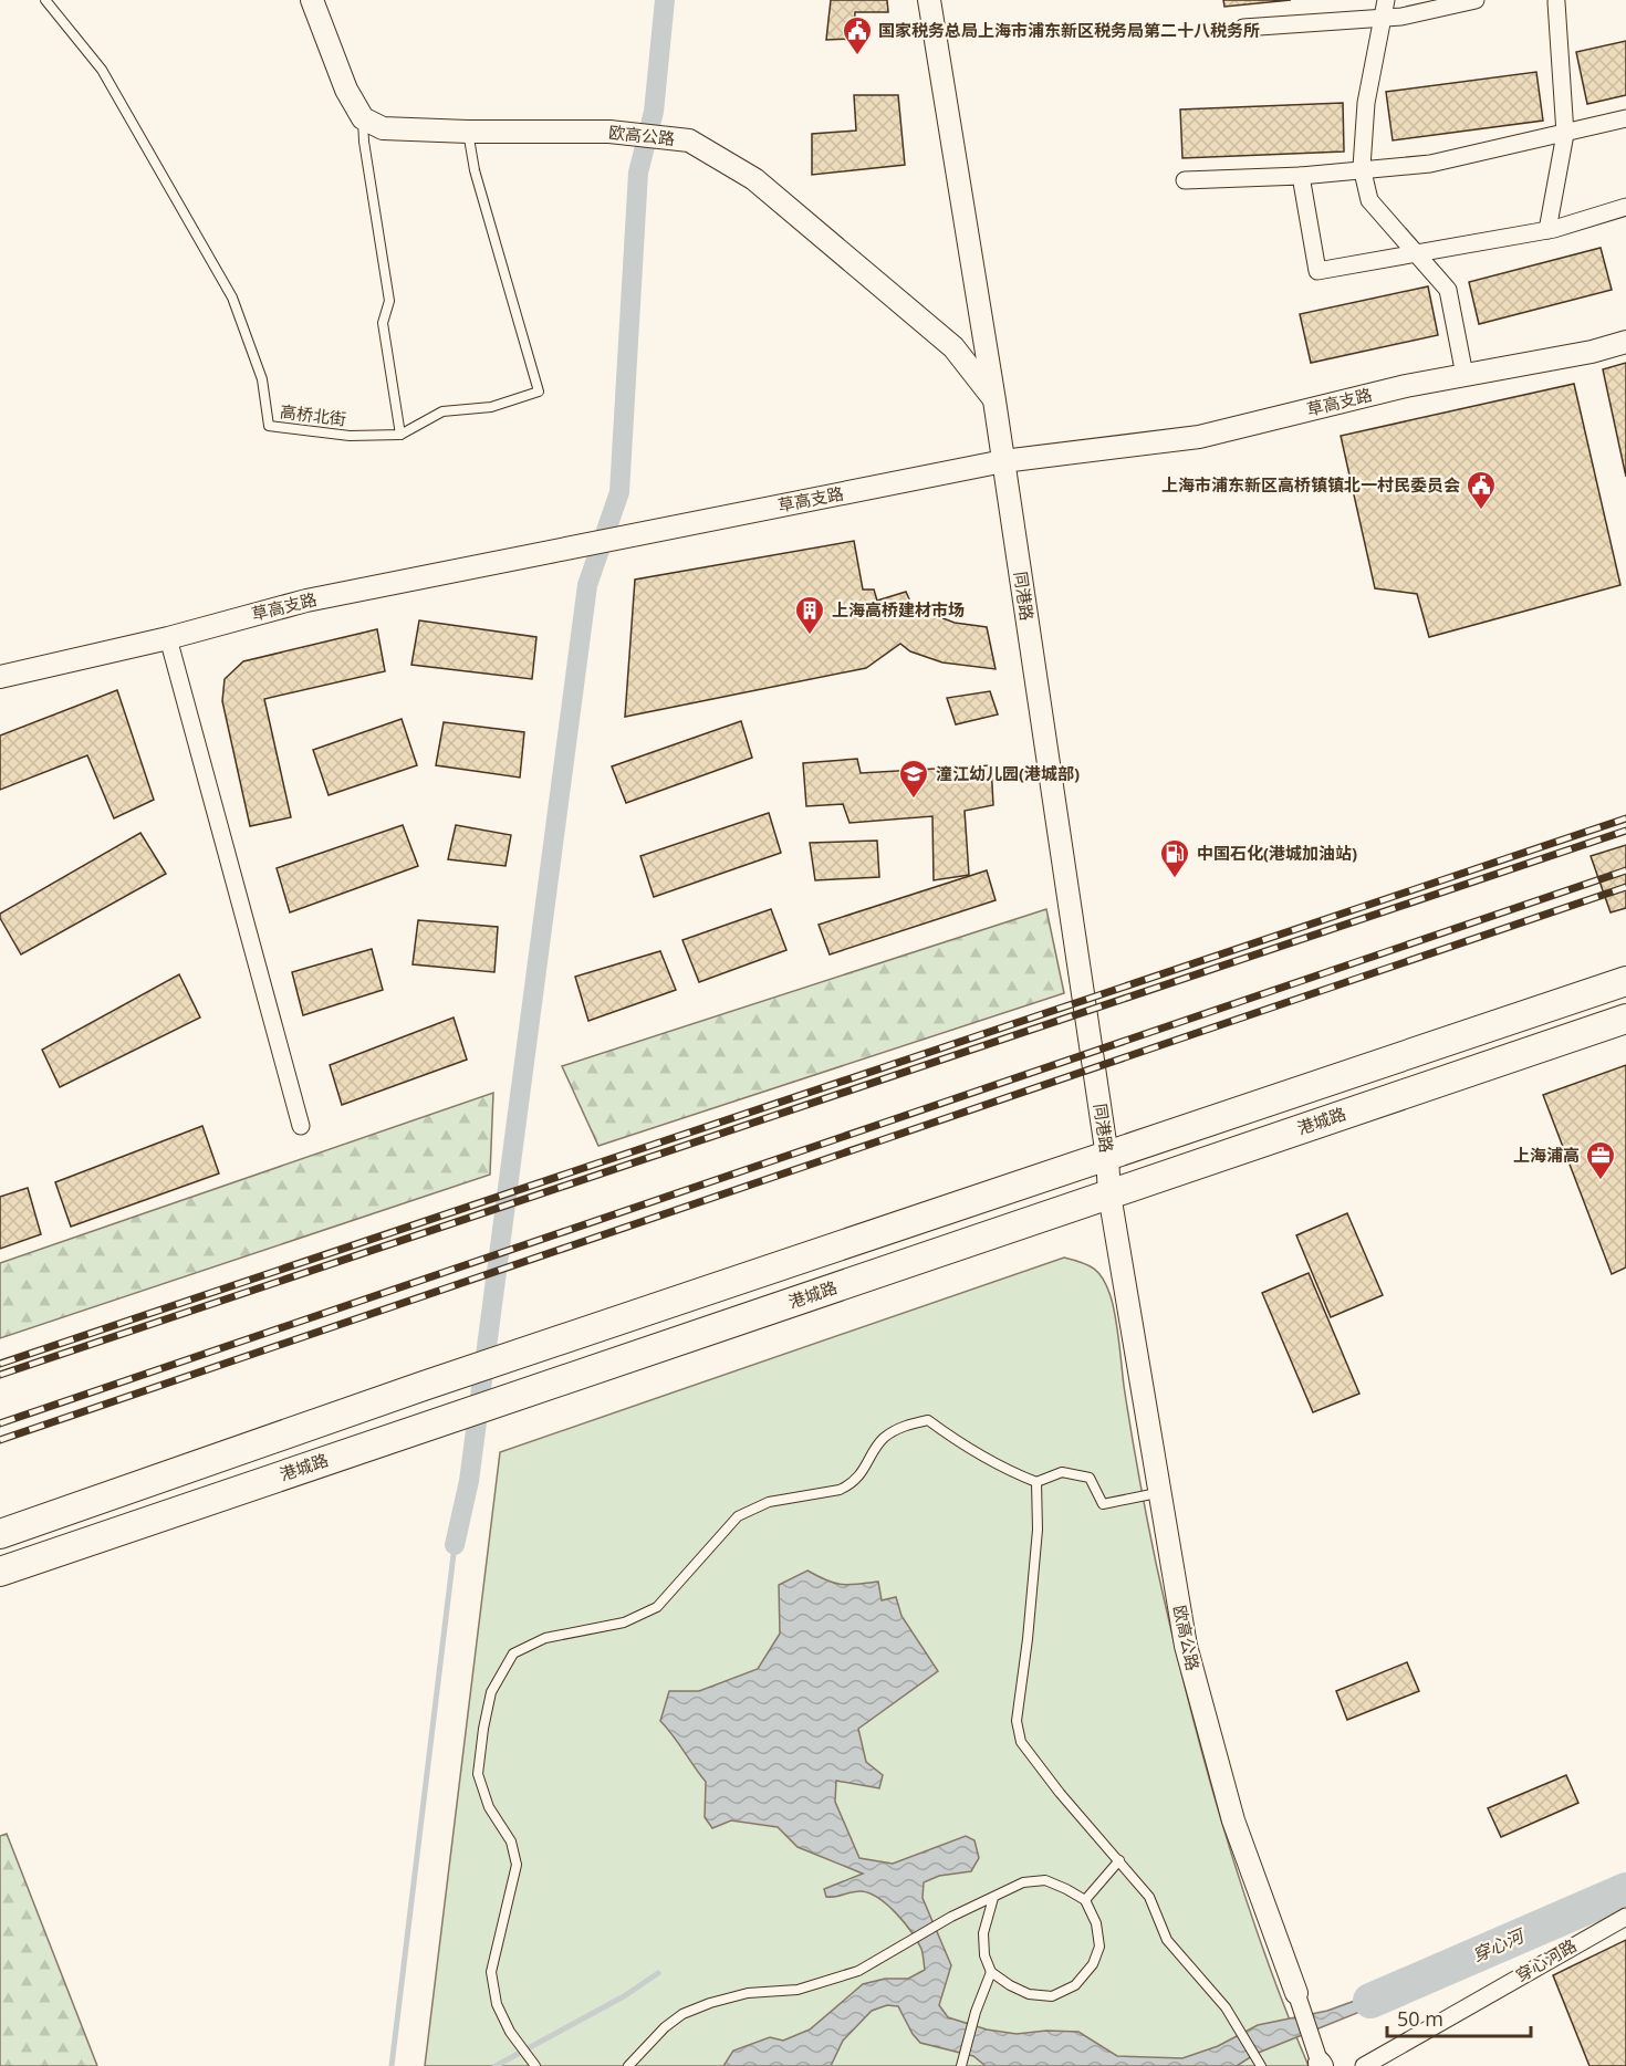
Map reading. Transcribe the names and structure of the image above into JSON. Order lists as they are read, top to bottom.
{
  "streets": {
    "main road": ["港城路"],
    "street": [
      "欧高公路",
      "草高支路",
      "同港路",
      "穿心河路"
    ],
    "lane": ["高桥北街"]
  },
  "crossings": [
    ["欧高公路", "同港路"],
    ["欧高公路", "港城路"],
    ["草高支路", "同港路"],
    ["同港路", "港城路"]
  ],
  "water": ["穿心河"],
  "places": {
    "public building": ["国家税务总局上海市浦东新区税务局第二十八税务所", "上海市浦东新区高桥镇镇北一村民委员会"],
    "building": ["上海高桥建材市场"],
    "school or university": ["潼江幼儿园(港城部)"],
    "fuel station": ["中国石化(港城加油站)"],
    "office": ["上海浦高"]
  },
  "scale_bar": "50 m"
}
